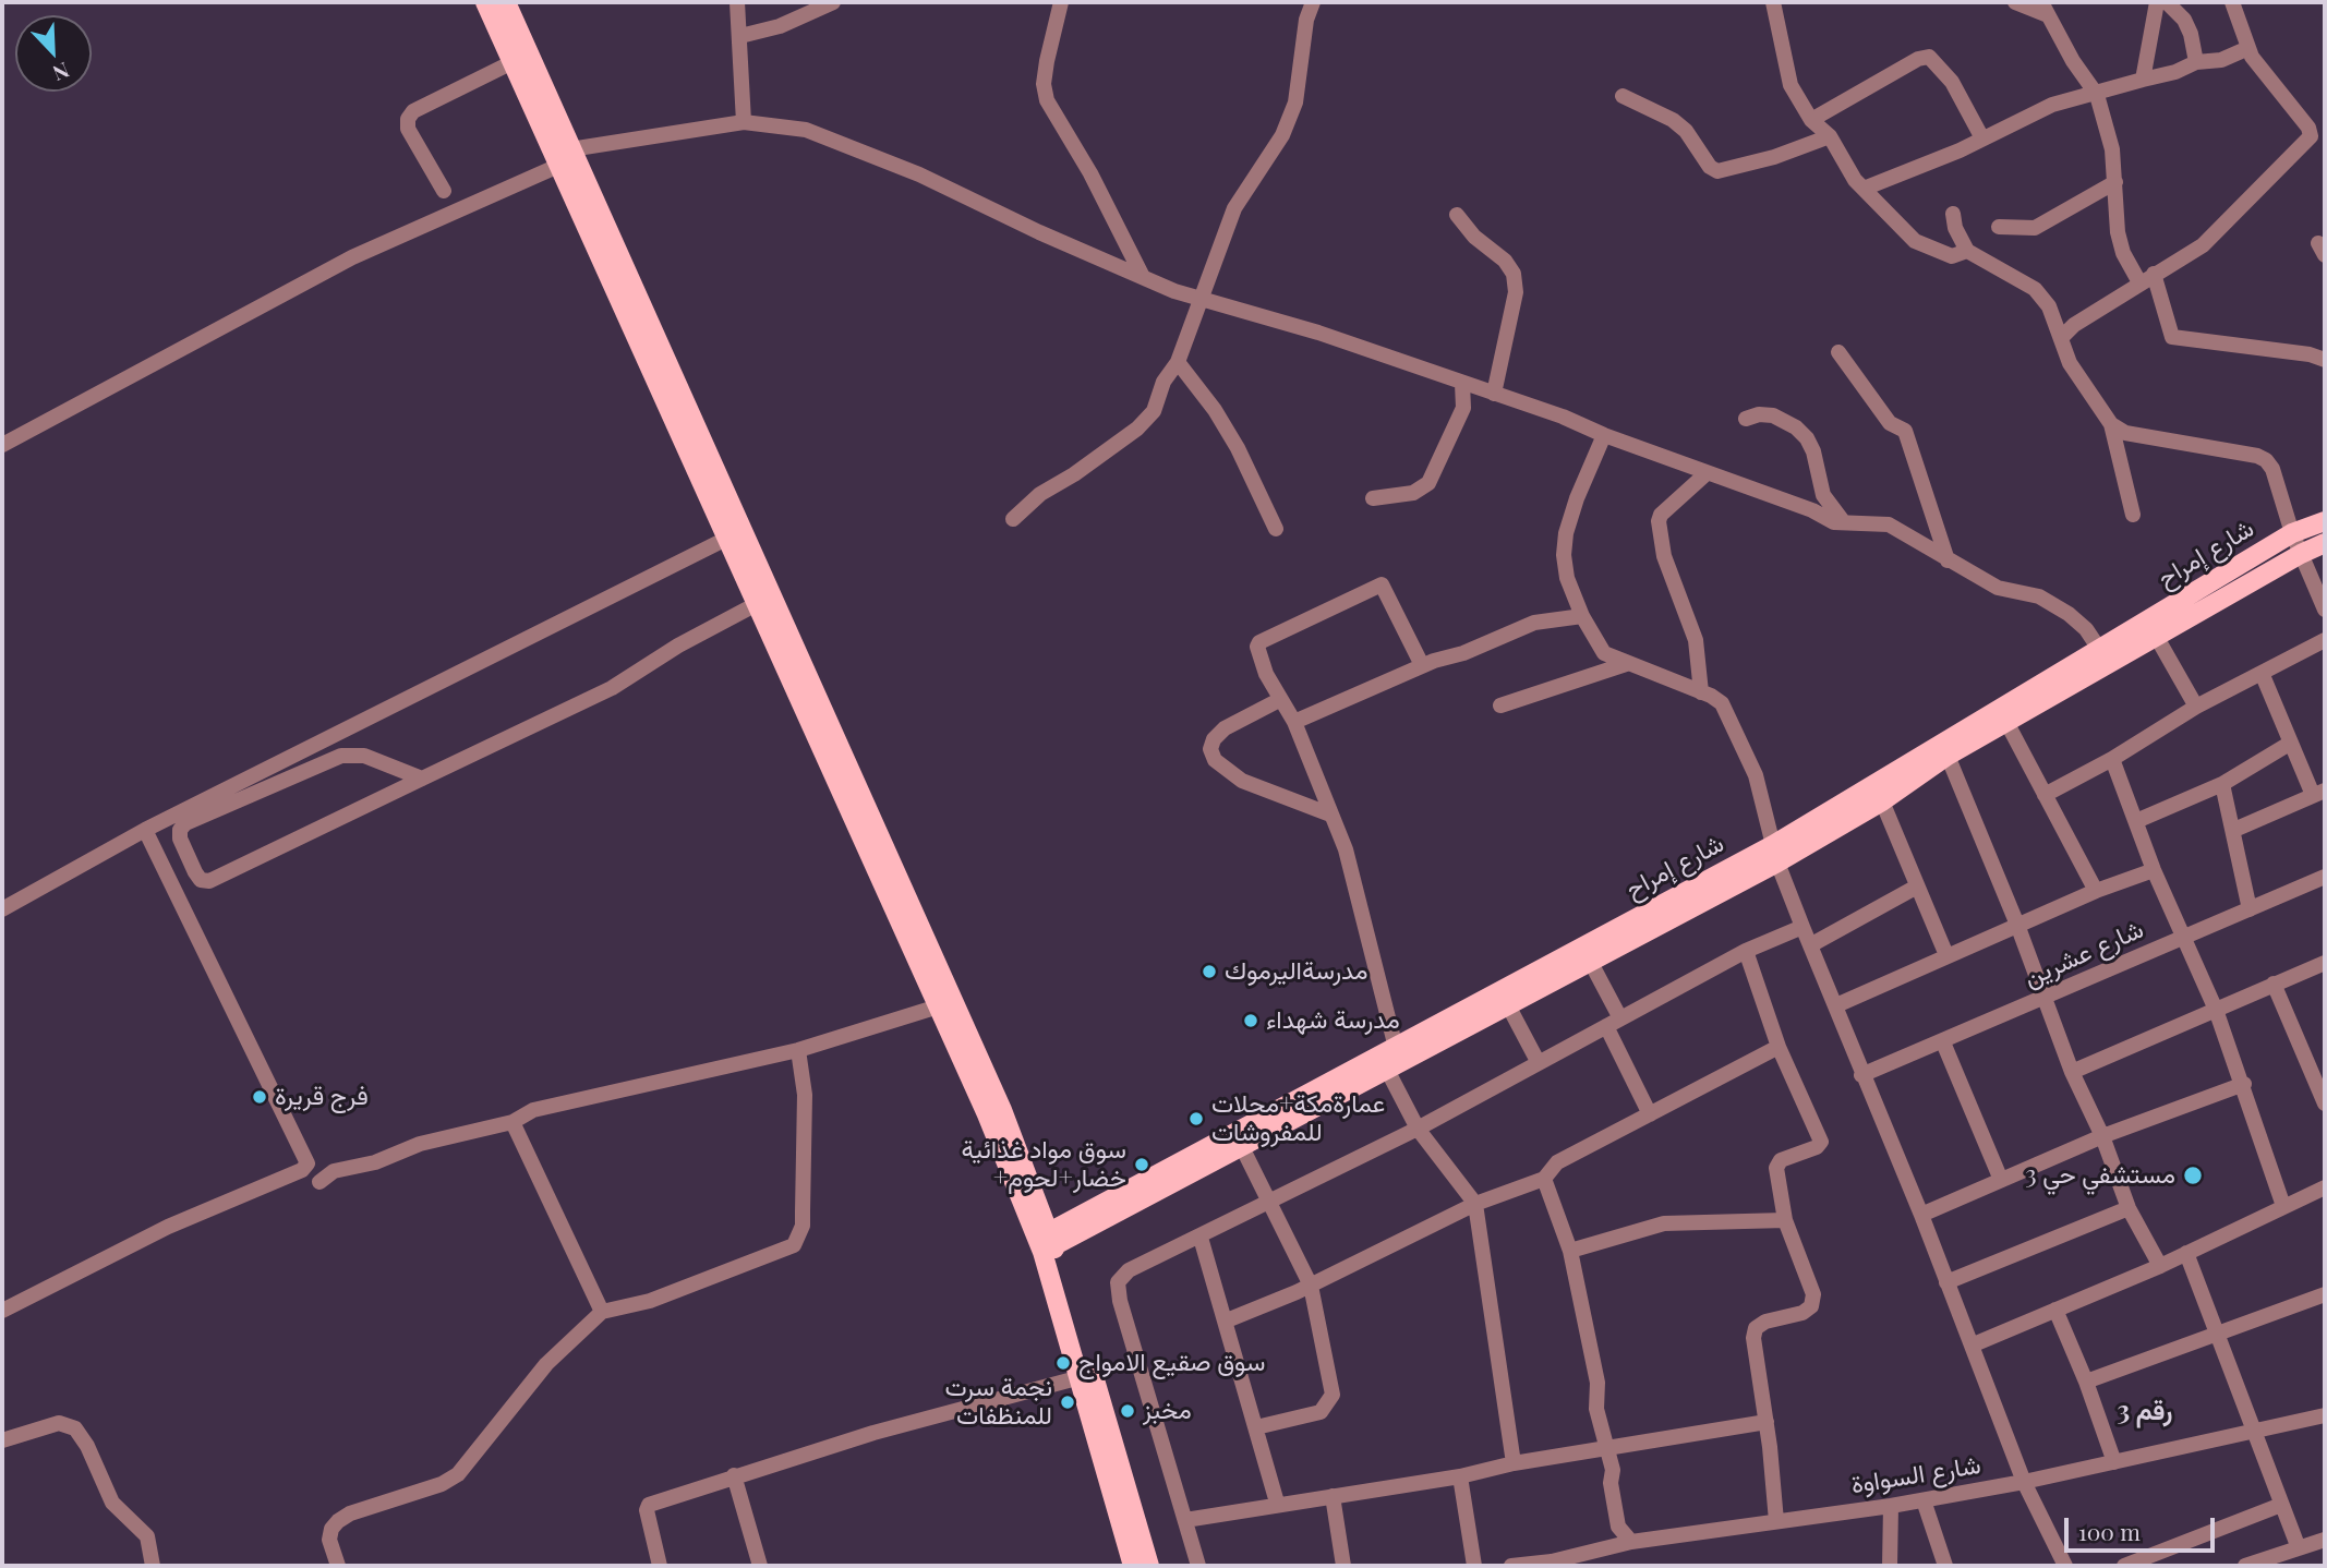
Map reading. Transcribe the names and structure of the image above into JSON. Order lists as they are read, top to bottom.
{
  "streets": {
    "main road": ["شارع إمراح"],
    "street": ["شارع عشرين", "شارع السواوة"]
  },
  "districts": ["رقم 3"],
  "places": [
    "مدرسةاليرموك",
    "مدرسة شهداء",
    "فرج قريرة",
    "عمارةمكة+محلات للمفروشات",
    "سوق مواد غذائية +خضار+لحوم",
    "مستشفي حي 3",
    "سوق صقيع الامواج",
    "نجمة سرت للمنظفات",
    "مخبز"
  ],
  "scale_bar": "100 m",
  "north": "bottom right"
}
